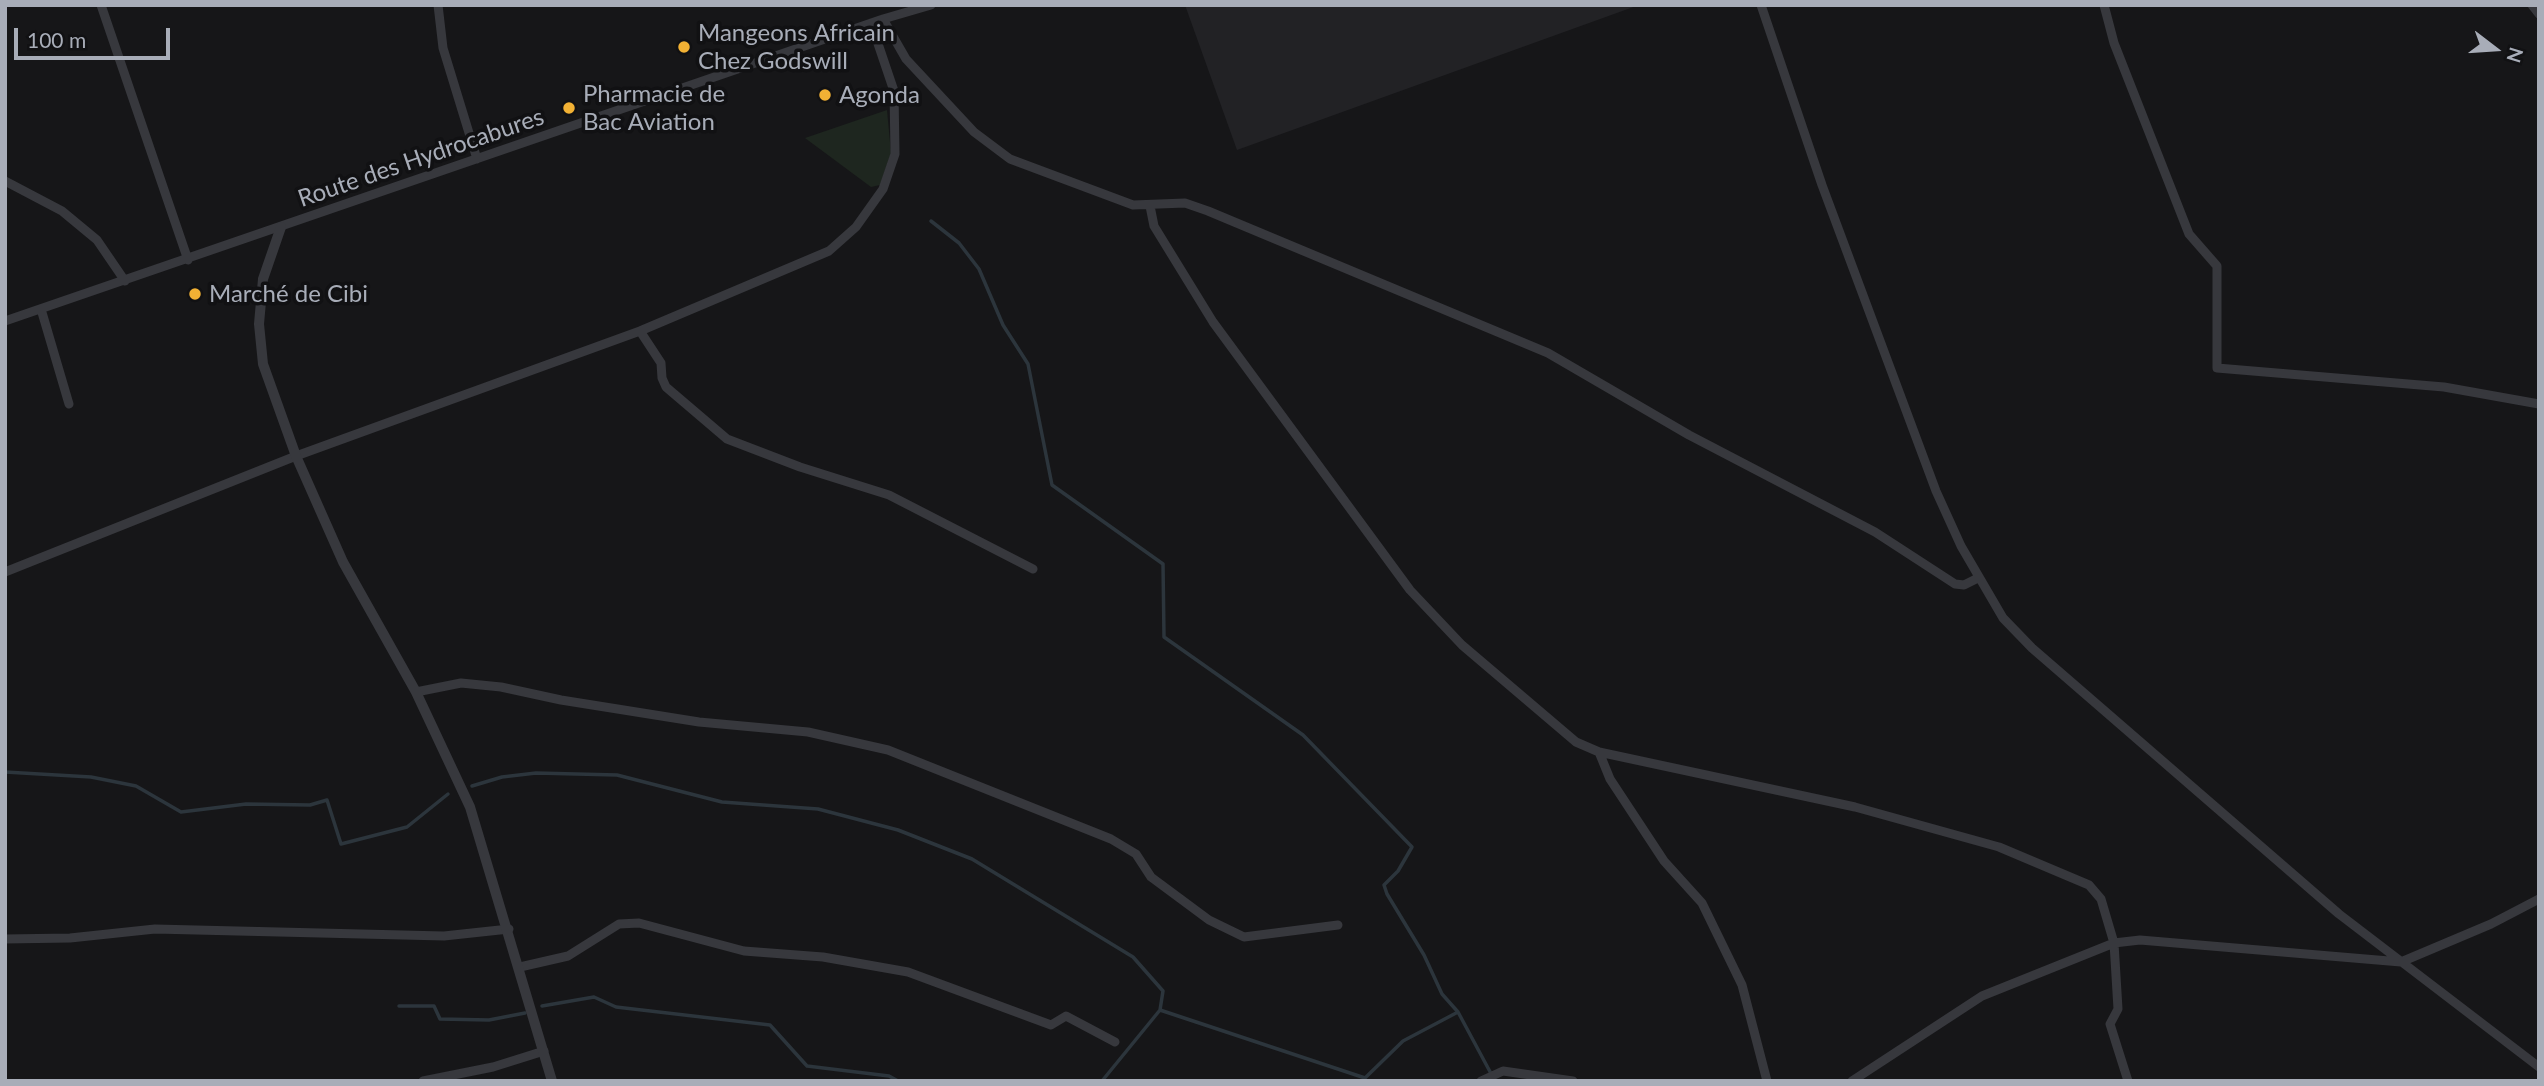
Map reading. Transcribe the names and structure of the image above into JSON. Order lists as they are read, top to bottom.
{
  "streets": {
    "street": ["Route des Hydrocabures"]
  },
  "places": [
    "Mangeons Africain Chez Godswill",
    "Agonda",
    "Pharmacie de Bac Aviation",
    "Marché de Cibi"
  ],
  "scale_bar": "100 m",
  "north": "right"
}
